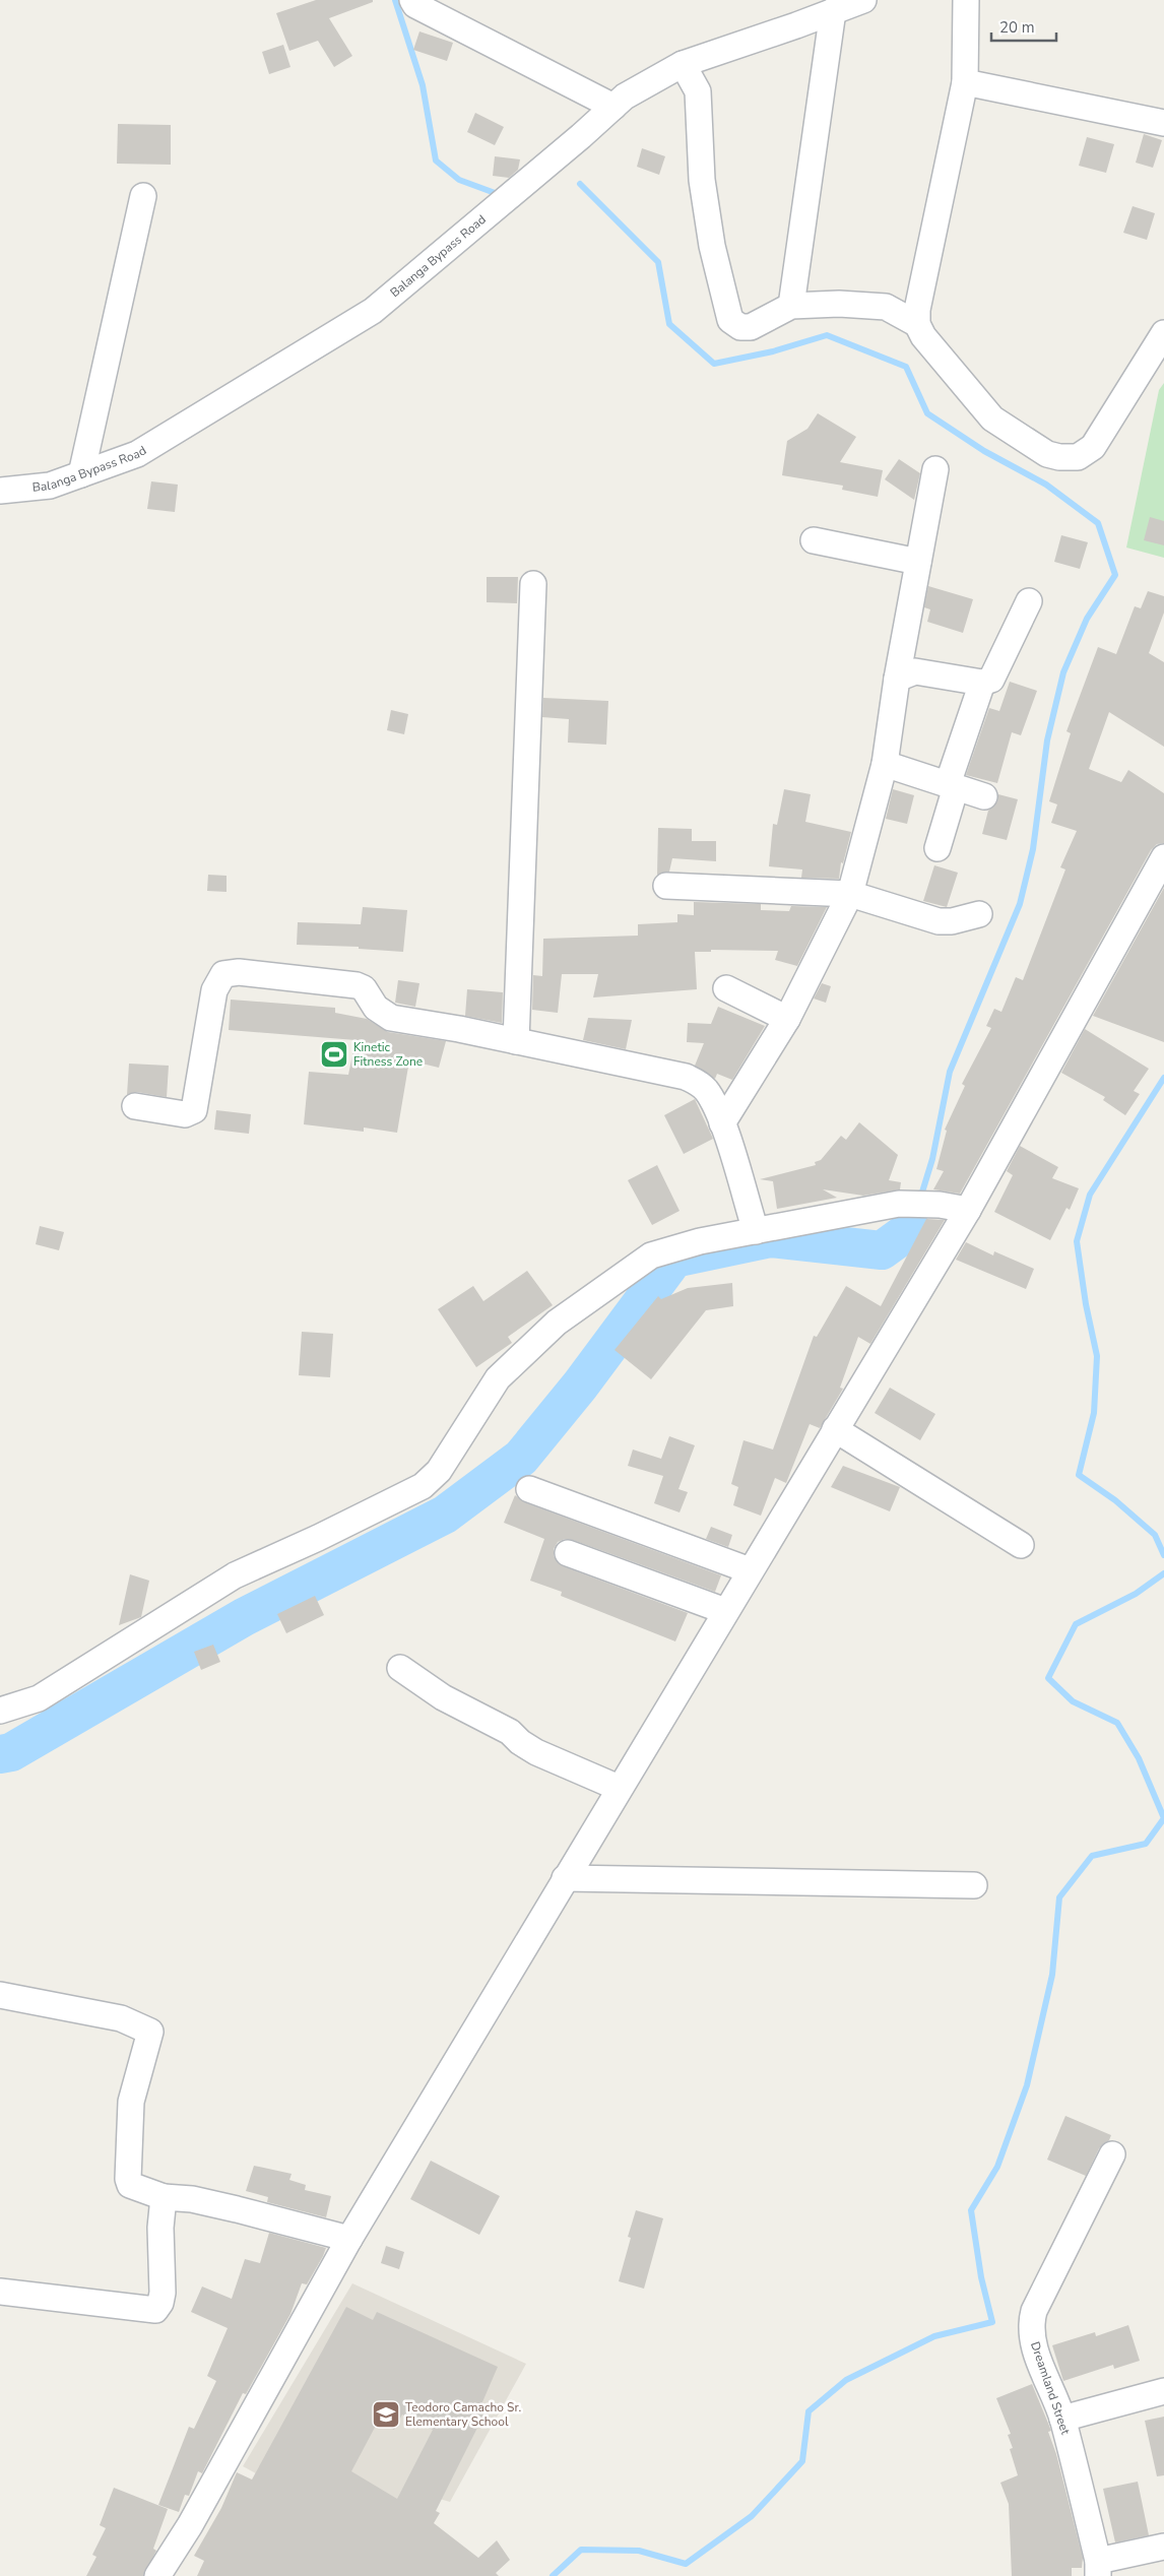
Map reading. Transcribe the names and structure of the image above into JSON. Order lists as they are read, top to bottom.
{
  "streets": {
    "street": ["Balanga Bypass Road", "Dreamland Street"]
  },
  "places": {
    "sports": ["Kinetic Fitness Zone"],
    "school or university": ["Teodoro Camacho Sr. Elementary School"]
  },
  "scale_bar": "20 m"
}
